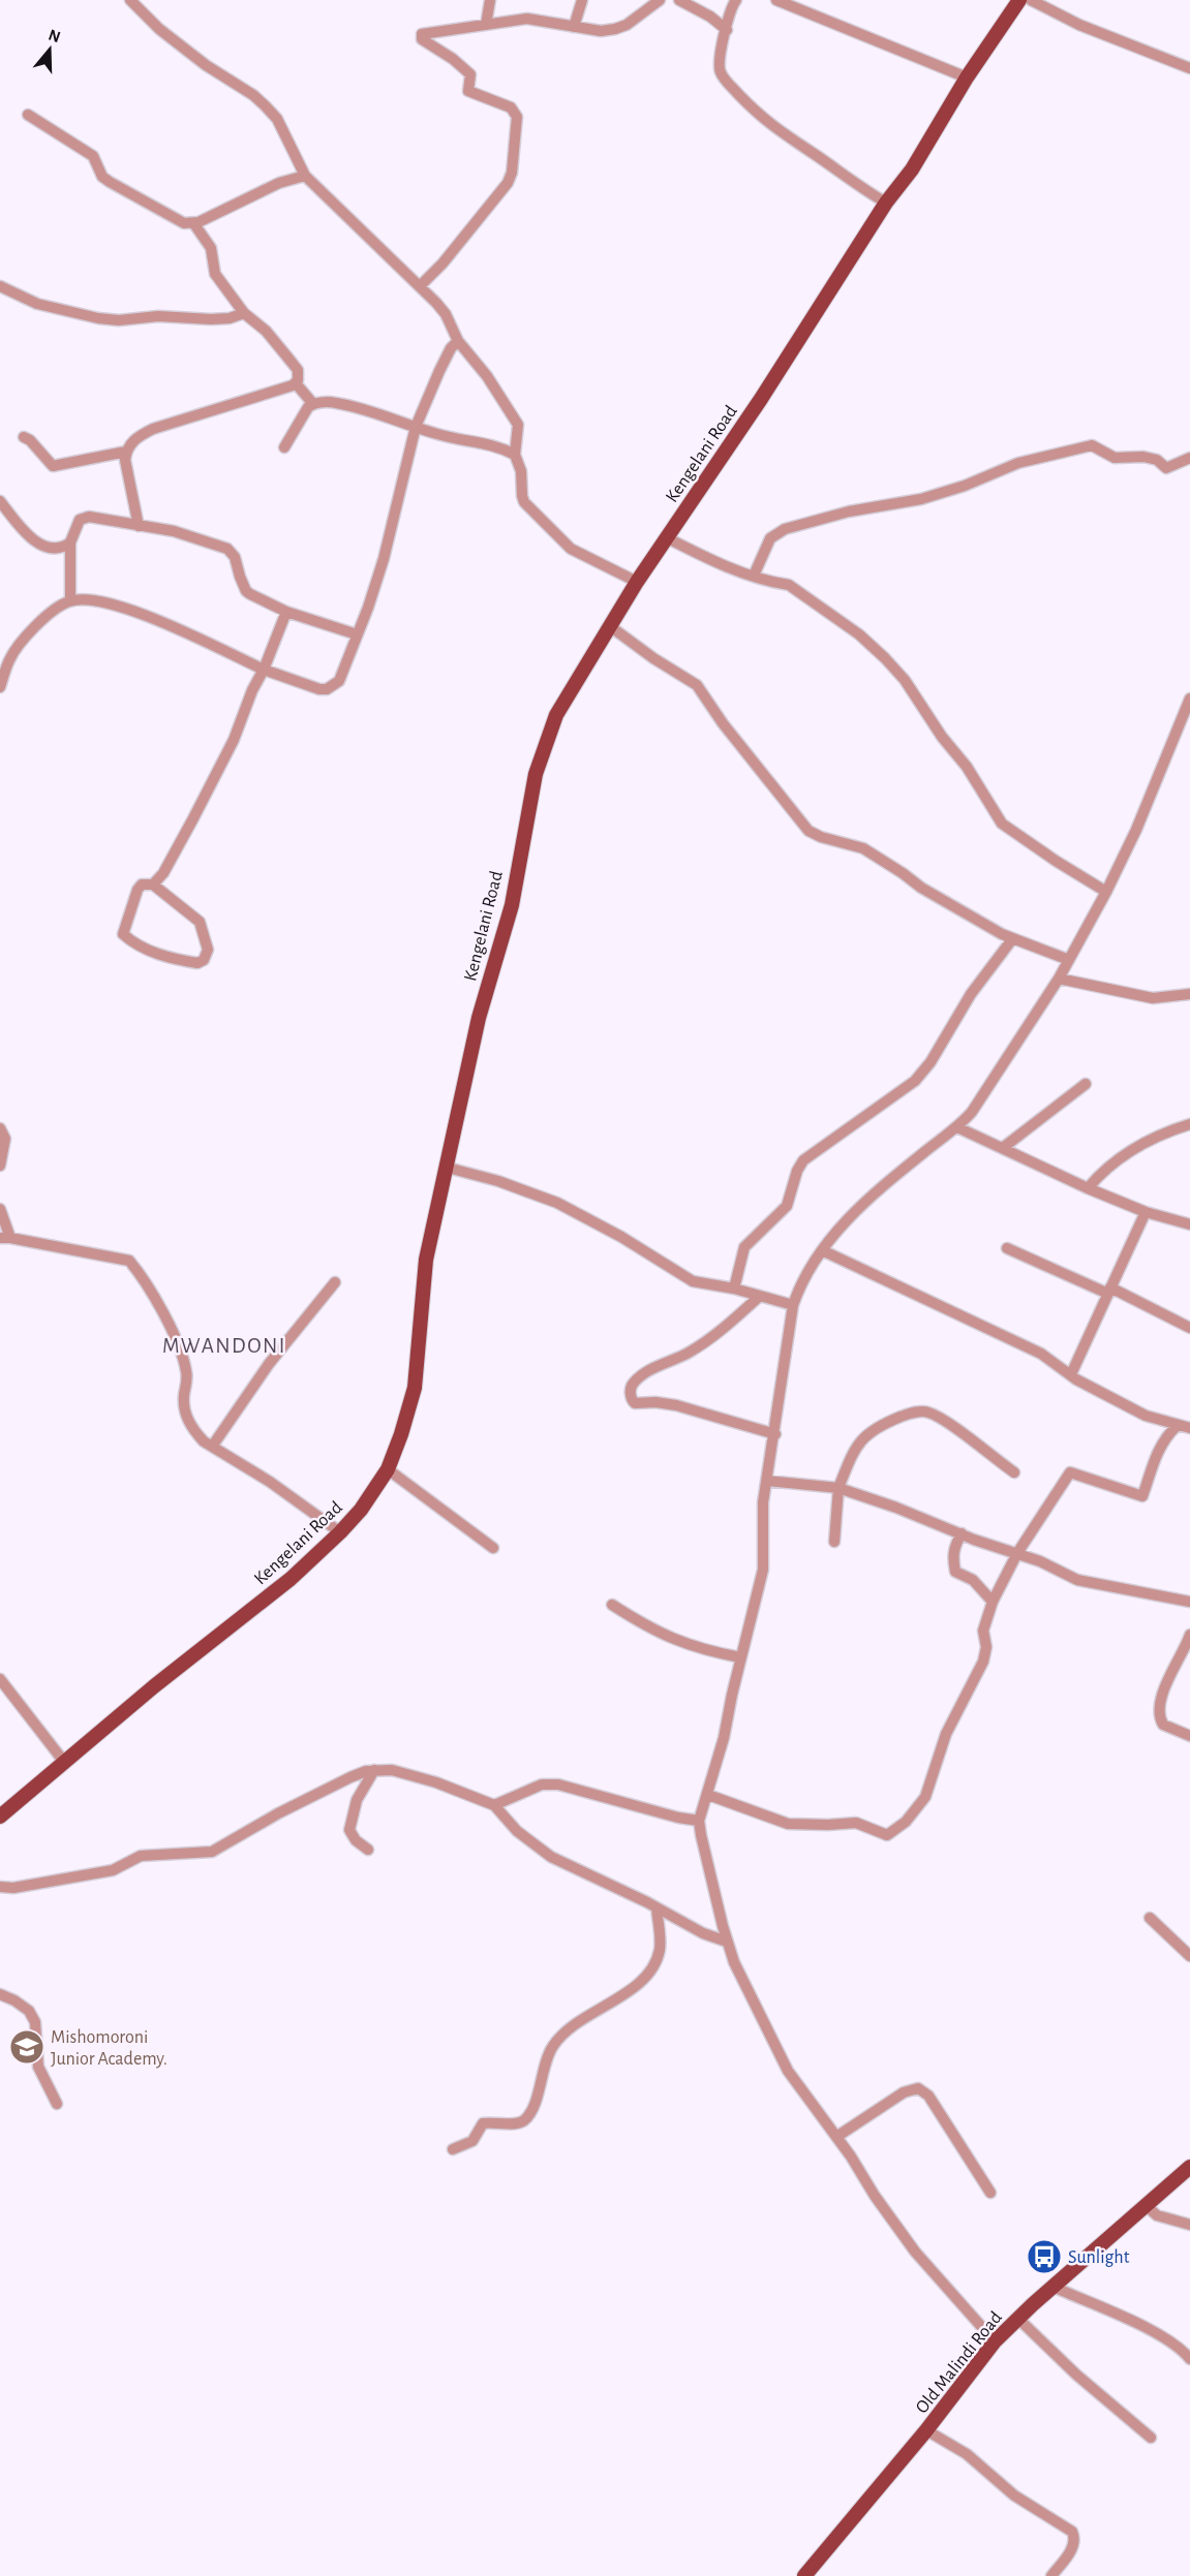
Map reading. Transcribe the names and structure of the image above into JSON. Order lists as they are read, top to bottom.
{
  "streets": {
    "main road": ["Kengelani Road", "Old Malindi Road"]
  },
  "districts": ["MWANDONI"],
  "places": {
    "school or university": ["Mishomoroni Junior Academy."],
    "bus stop": ["Sunlight"]
  },
  "north": "top"
}
